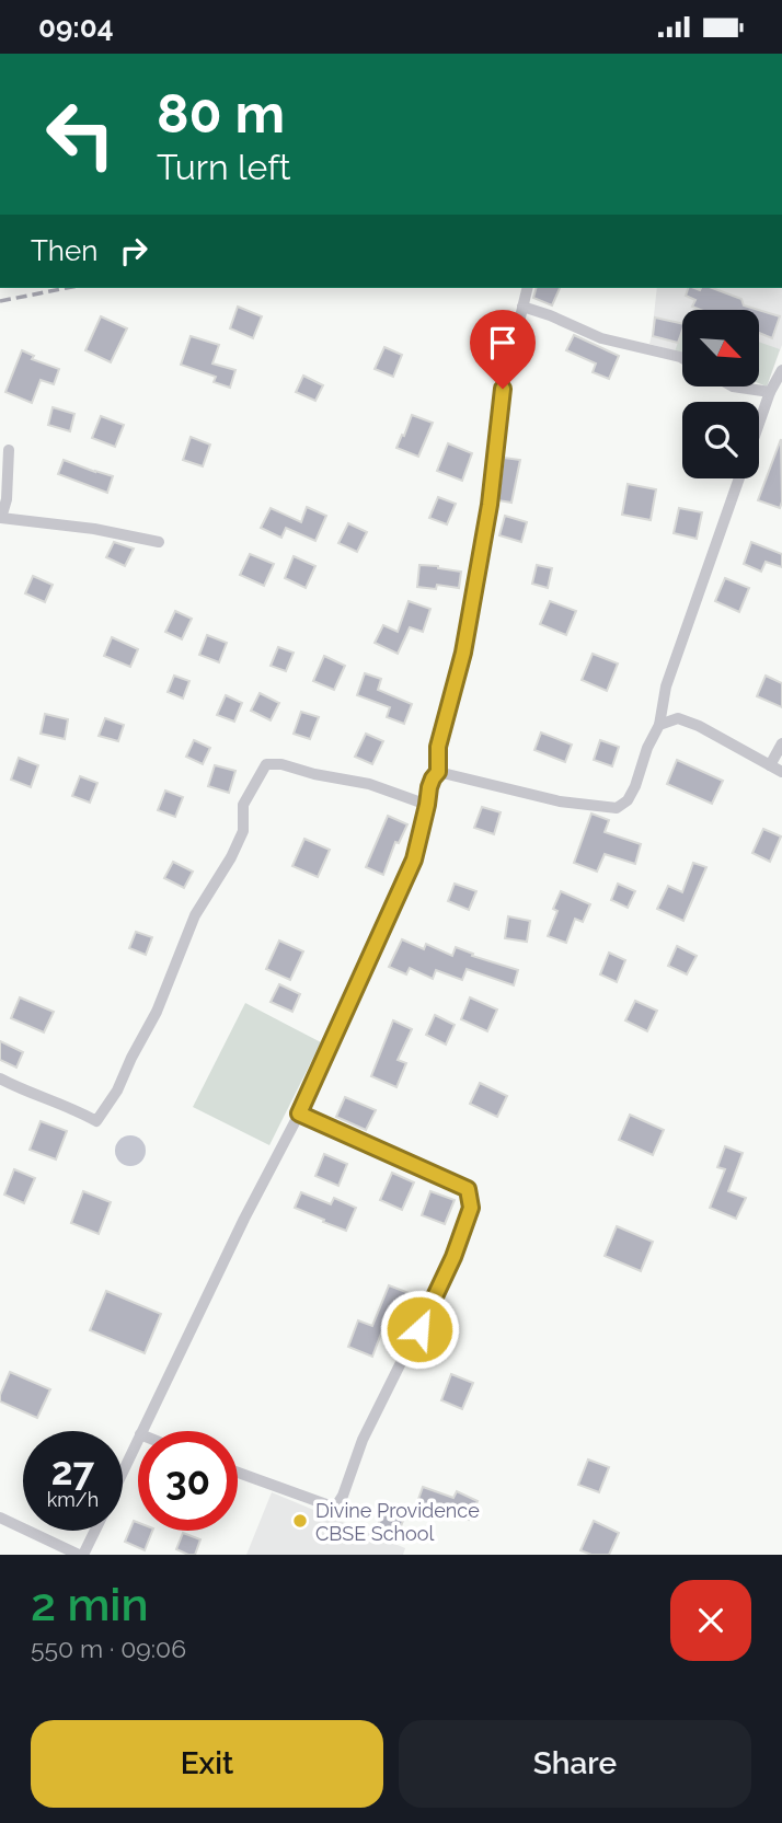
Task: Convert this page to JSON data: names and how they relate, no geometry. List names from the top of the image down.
{
  "places": ["Divine Providence CBSE School"],
  "north": "bottom right",
  "page": {
    "status": "09:04",
    "turn": ["80 m", "Turn left"],
    "then": "Then",
    "speed": "27 km/h",
    "limit": "30",
    "heading": ["2 min", "550 m · 09:06"],
    "buttons": ["Exit", "Share"]
  }
}
